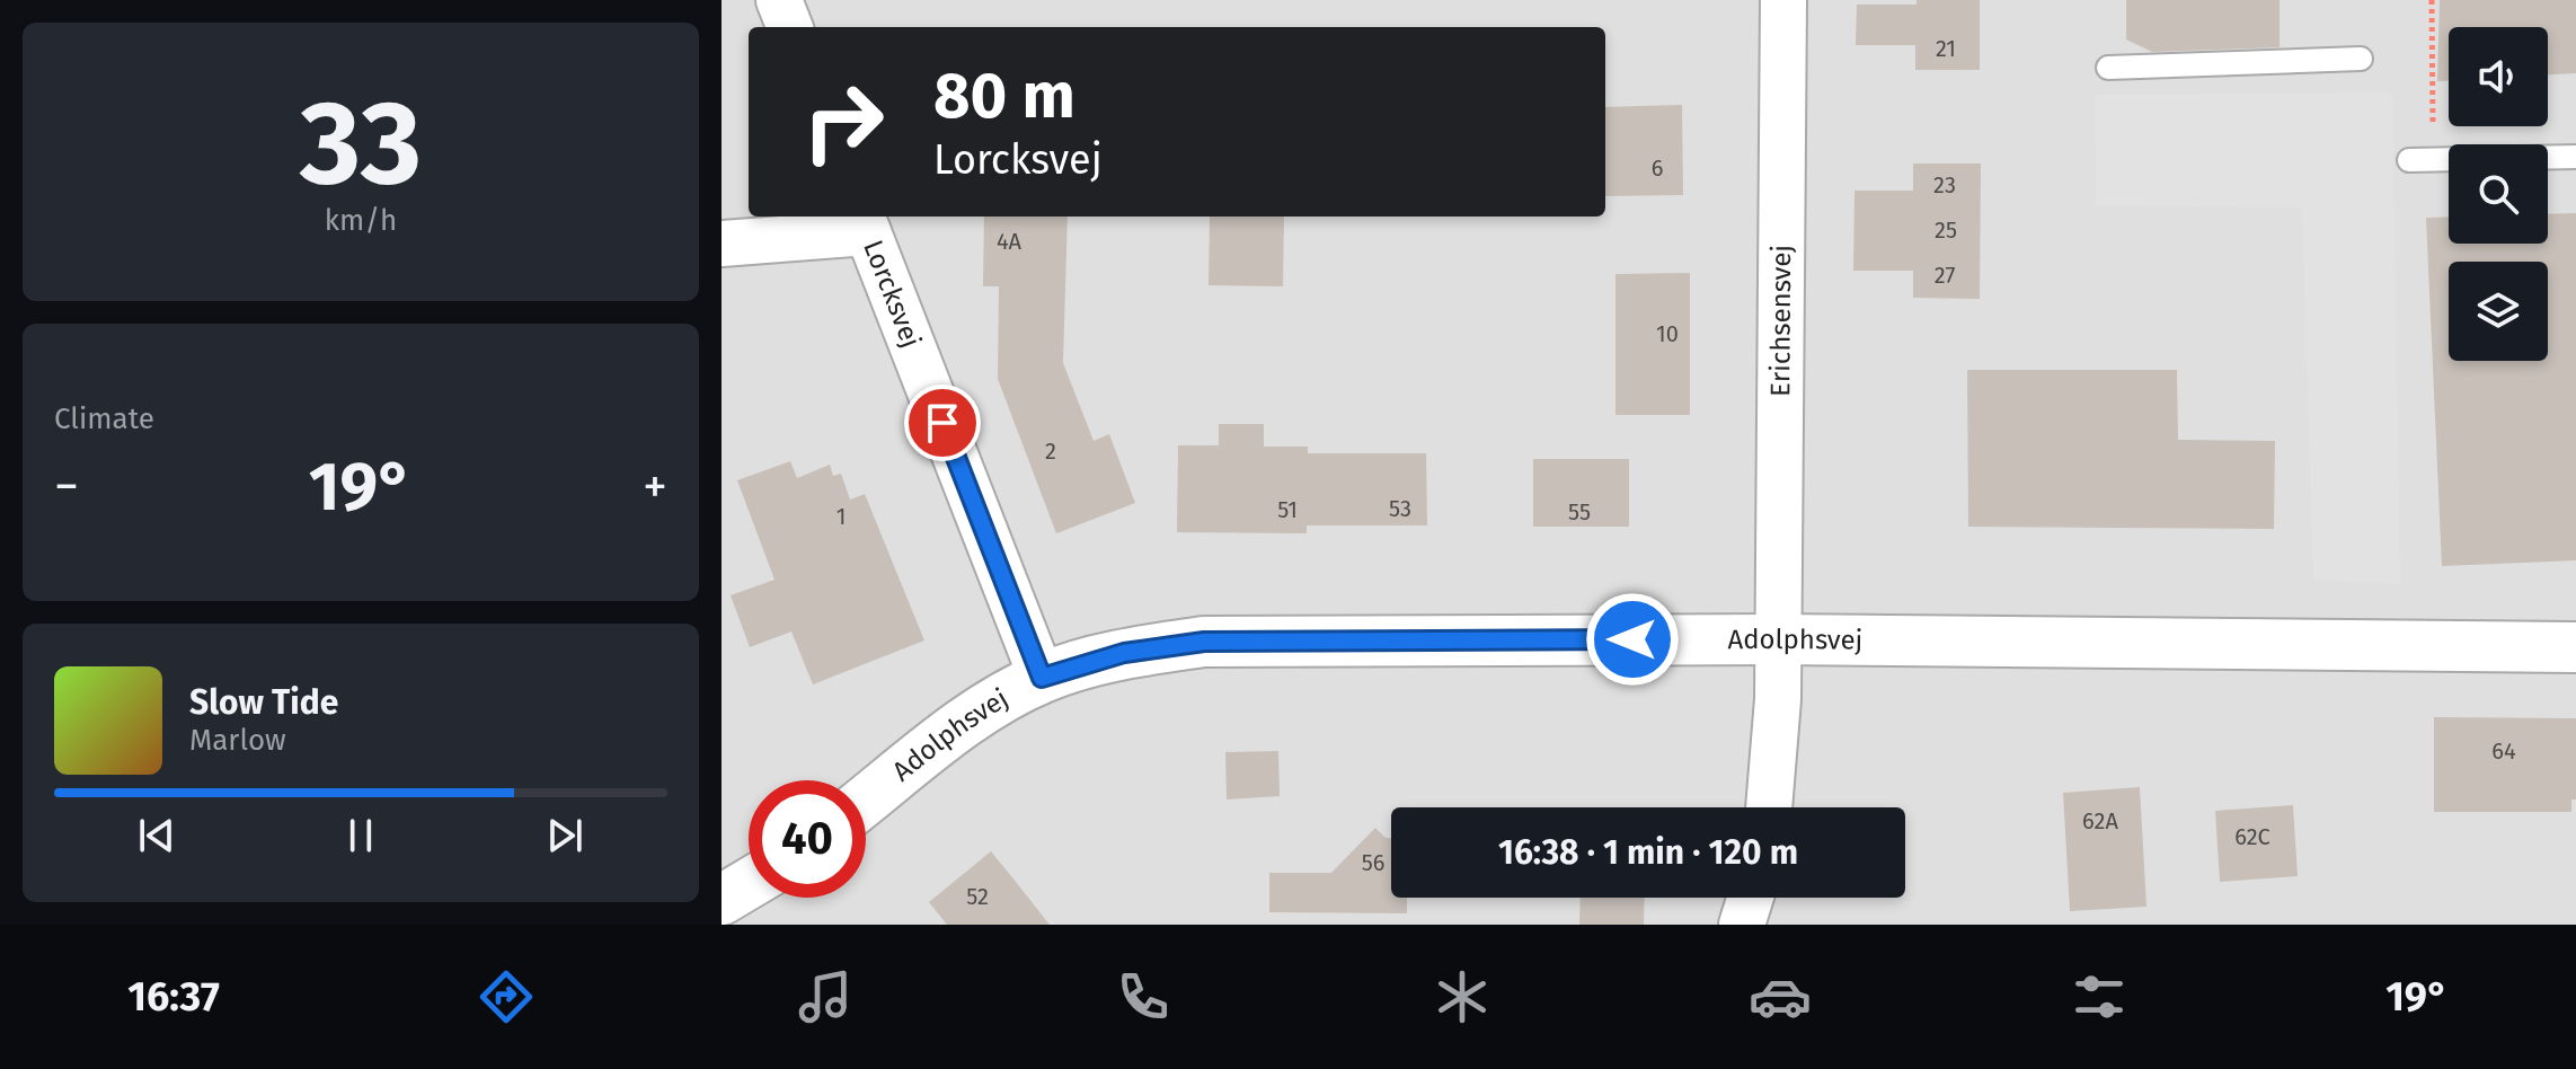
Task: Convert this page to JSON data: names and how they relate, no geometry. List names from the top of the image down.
{
  "streets": {
    "street": ["Lorcksvej", "Erichsensvej", "Adolphsvej"]
  },
  "crossings": [
    ["Lorcksvej", "Adolphsvej"],
    ["Erichsensvej", "Adolphsvej"]
  ],
  "house_numbers": [
    "21",
    "6",
    "23",
    "25",
    "4A",
    "27",
    "10",
    "2",
    "53",
    "51",
    "55",
    "1",
    "64",
    "62A",
    "62C",
    "56",
    "52"
  ],
  "page": {
    "tile": [
      ["33", "km/h"],
      "Climate"
    ],
    "turn": ["80 m", "Lorcksvej"],
    "heat": ["−", "19°", "+"],
    "song": ["Slow Tide", "Marlow"],
    "limit": "40",
    "trip": "16:38 · 1 min · 120 m",
    "tabs": ["16:37", "19°"]
  }
}
